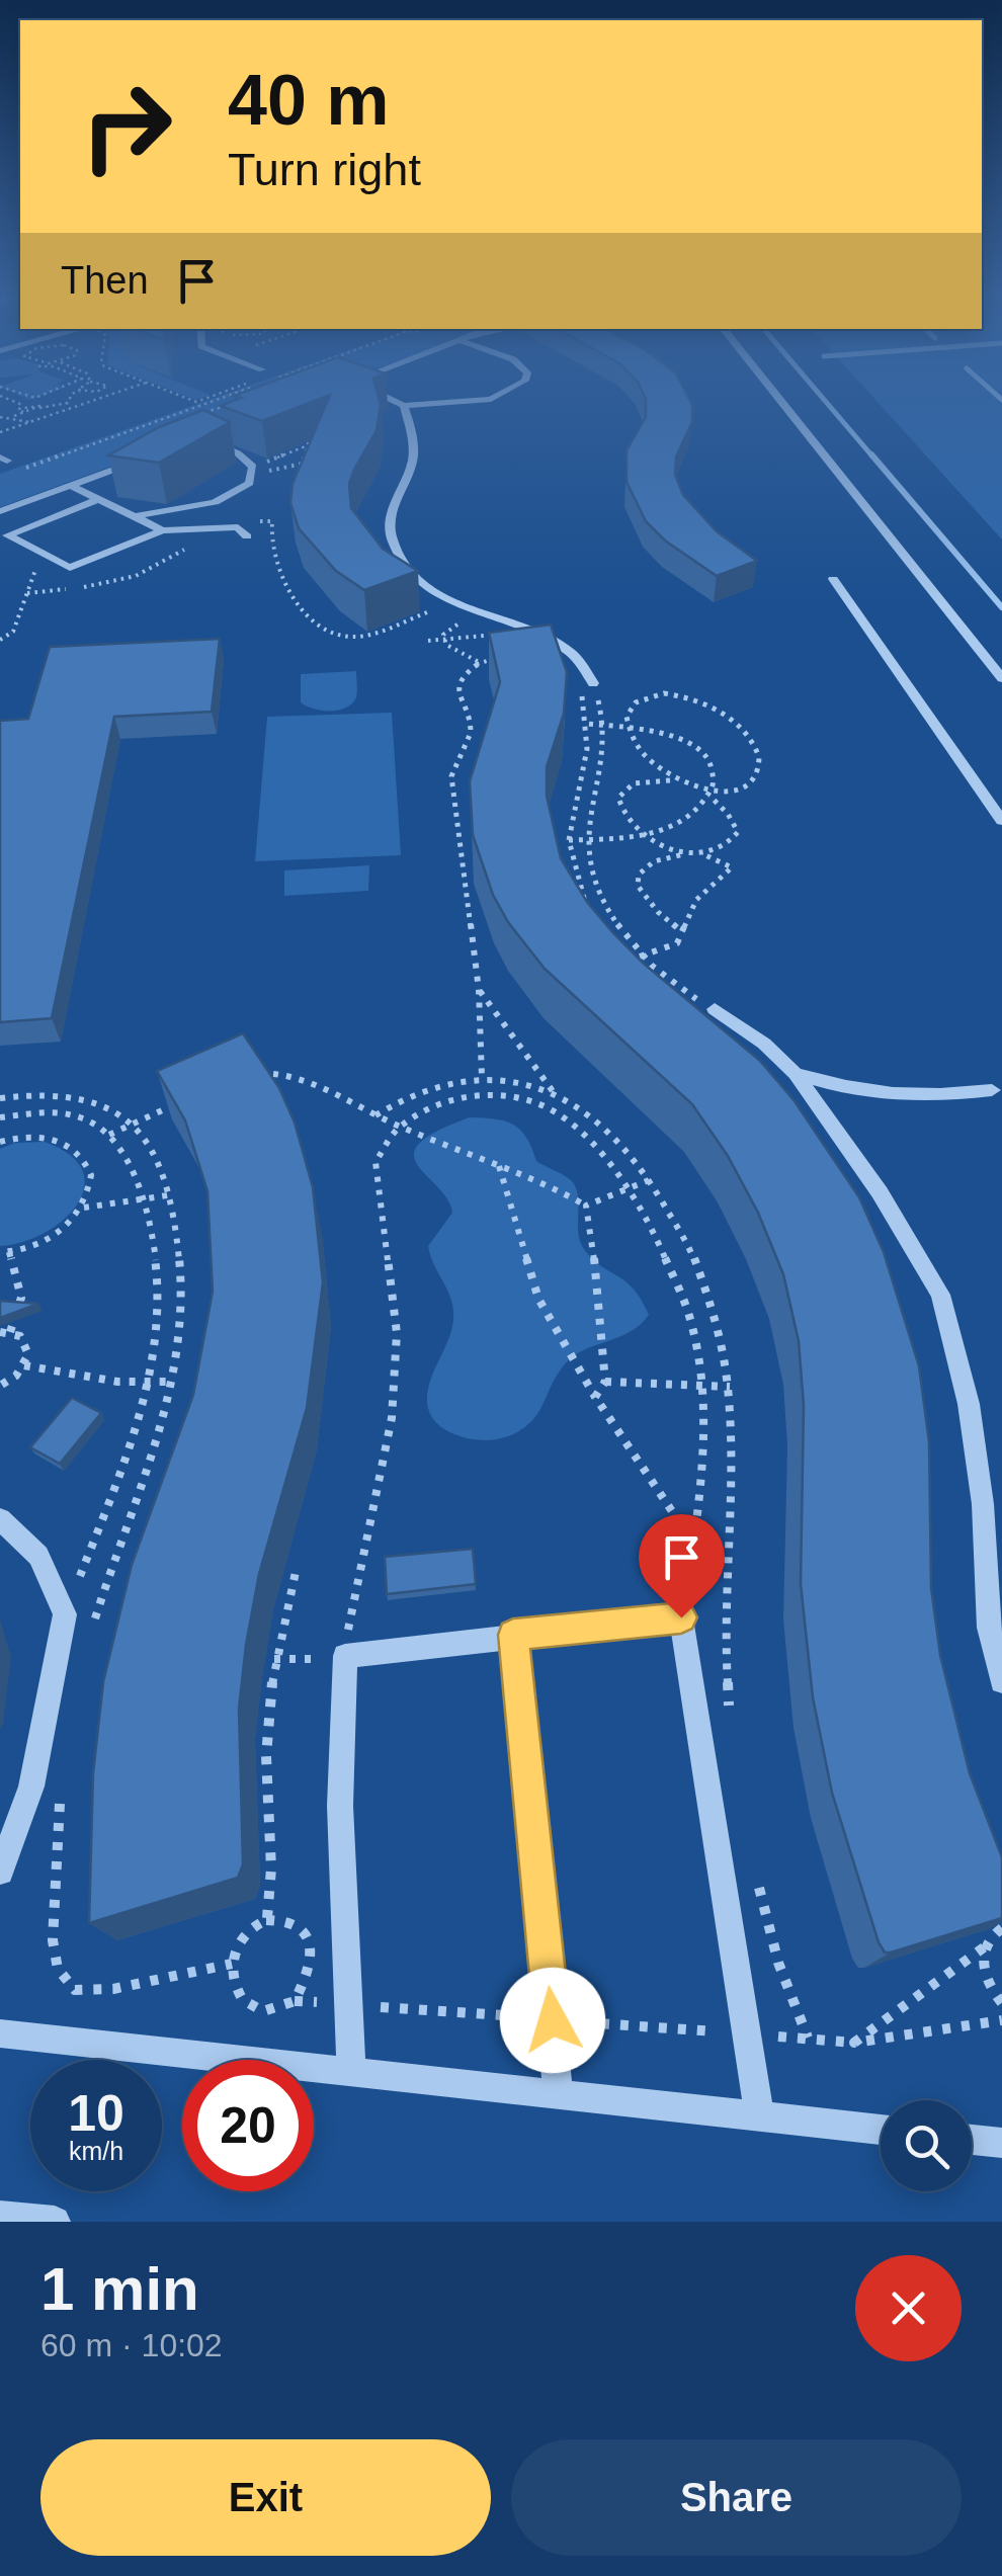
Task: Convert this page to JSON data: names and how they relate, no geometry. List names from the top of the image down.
{
  "page": {
    "turn": ["40 m", "Turn right"],
    "then": "Then",
    "speed": "10 km/h",
    "limit": "20",
    "heading": ["1 min", "60 m · 10:02"],
    "buttons": ["Exit", "Share"]
  }
}
